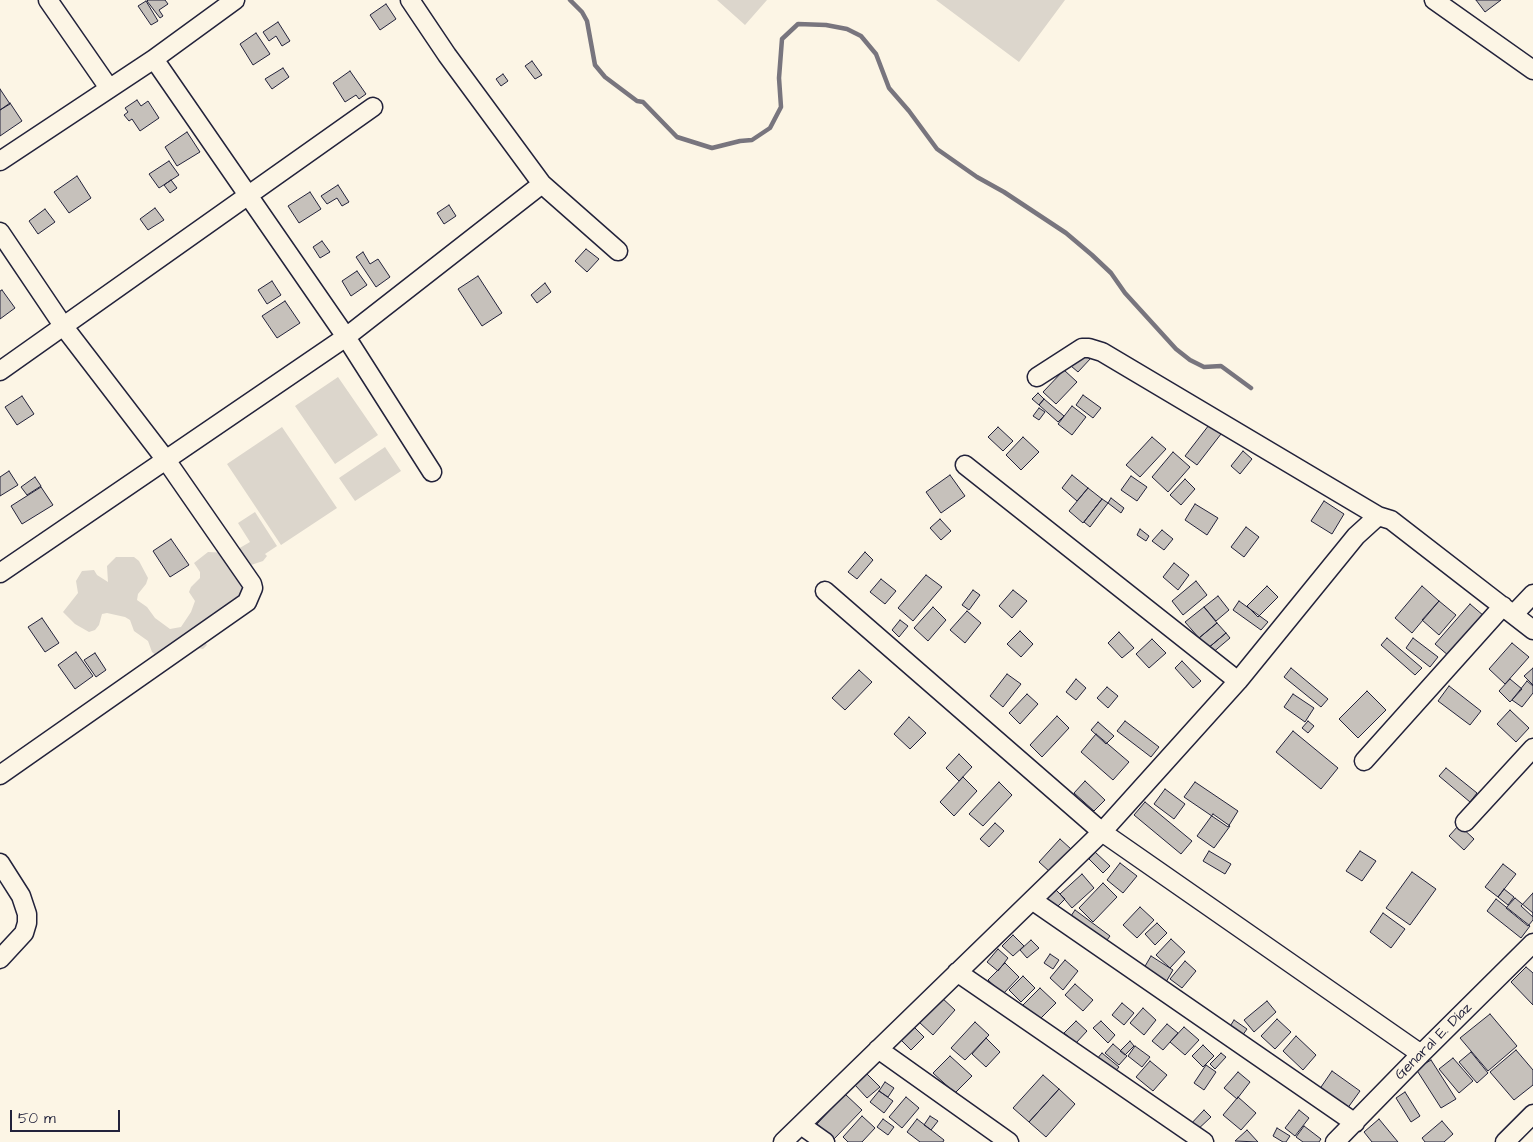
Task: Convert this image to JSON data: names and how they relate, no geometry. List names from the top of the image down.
{
  "streets": {
    "street": ["Genaral E. Díaz"]
  },
  "scale_bar": "50 m"
}
